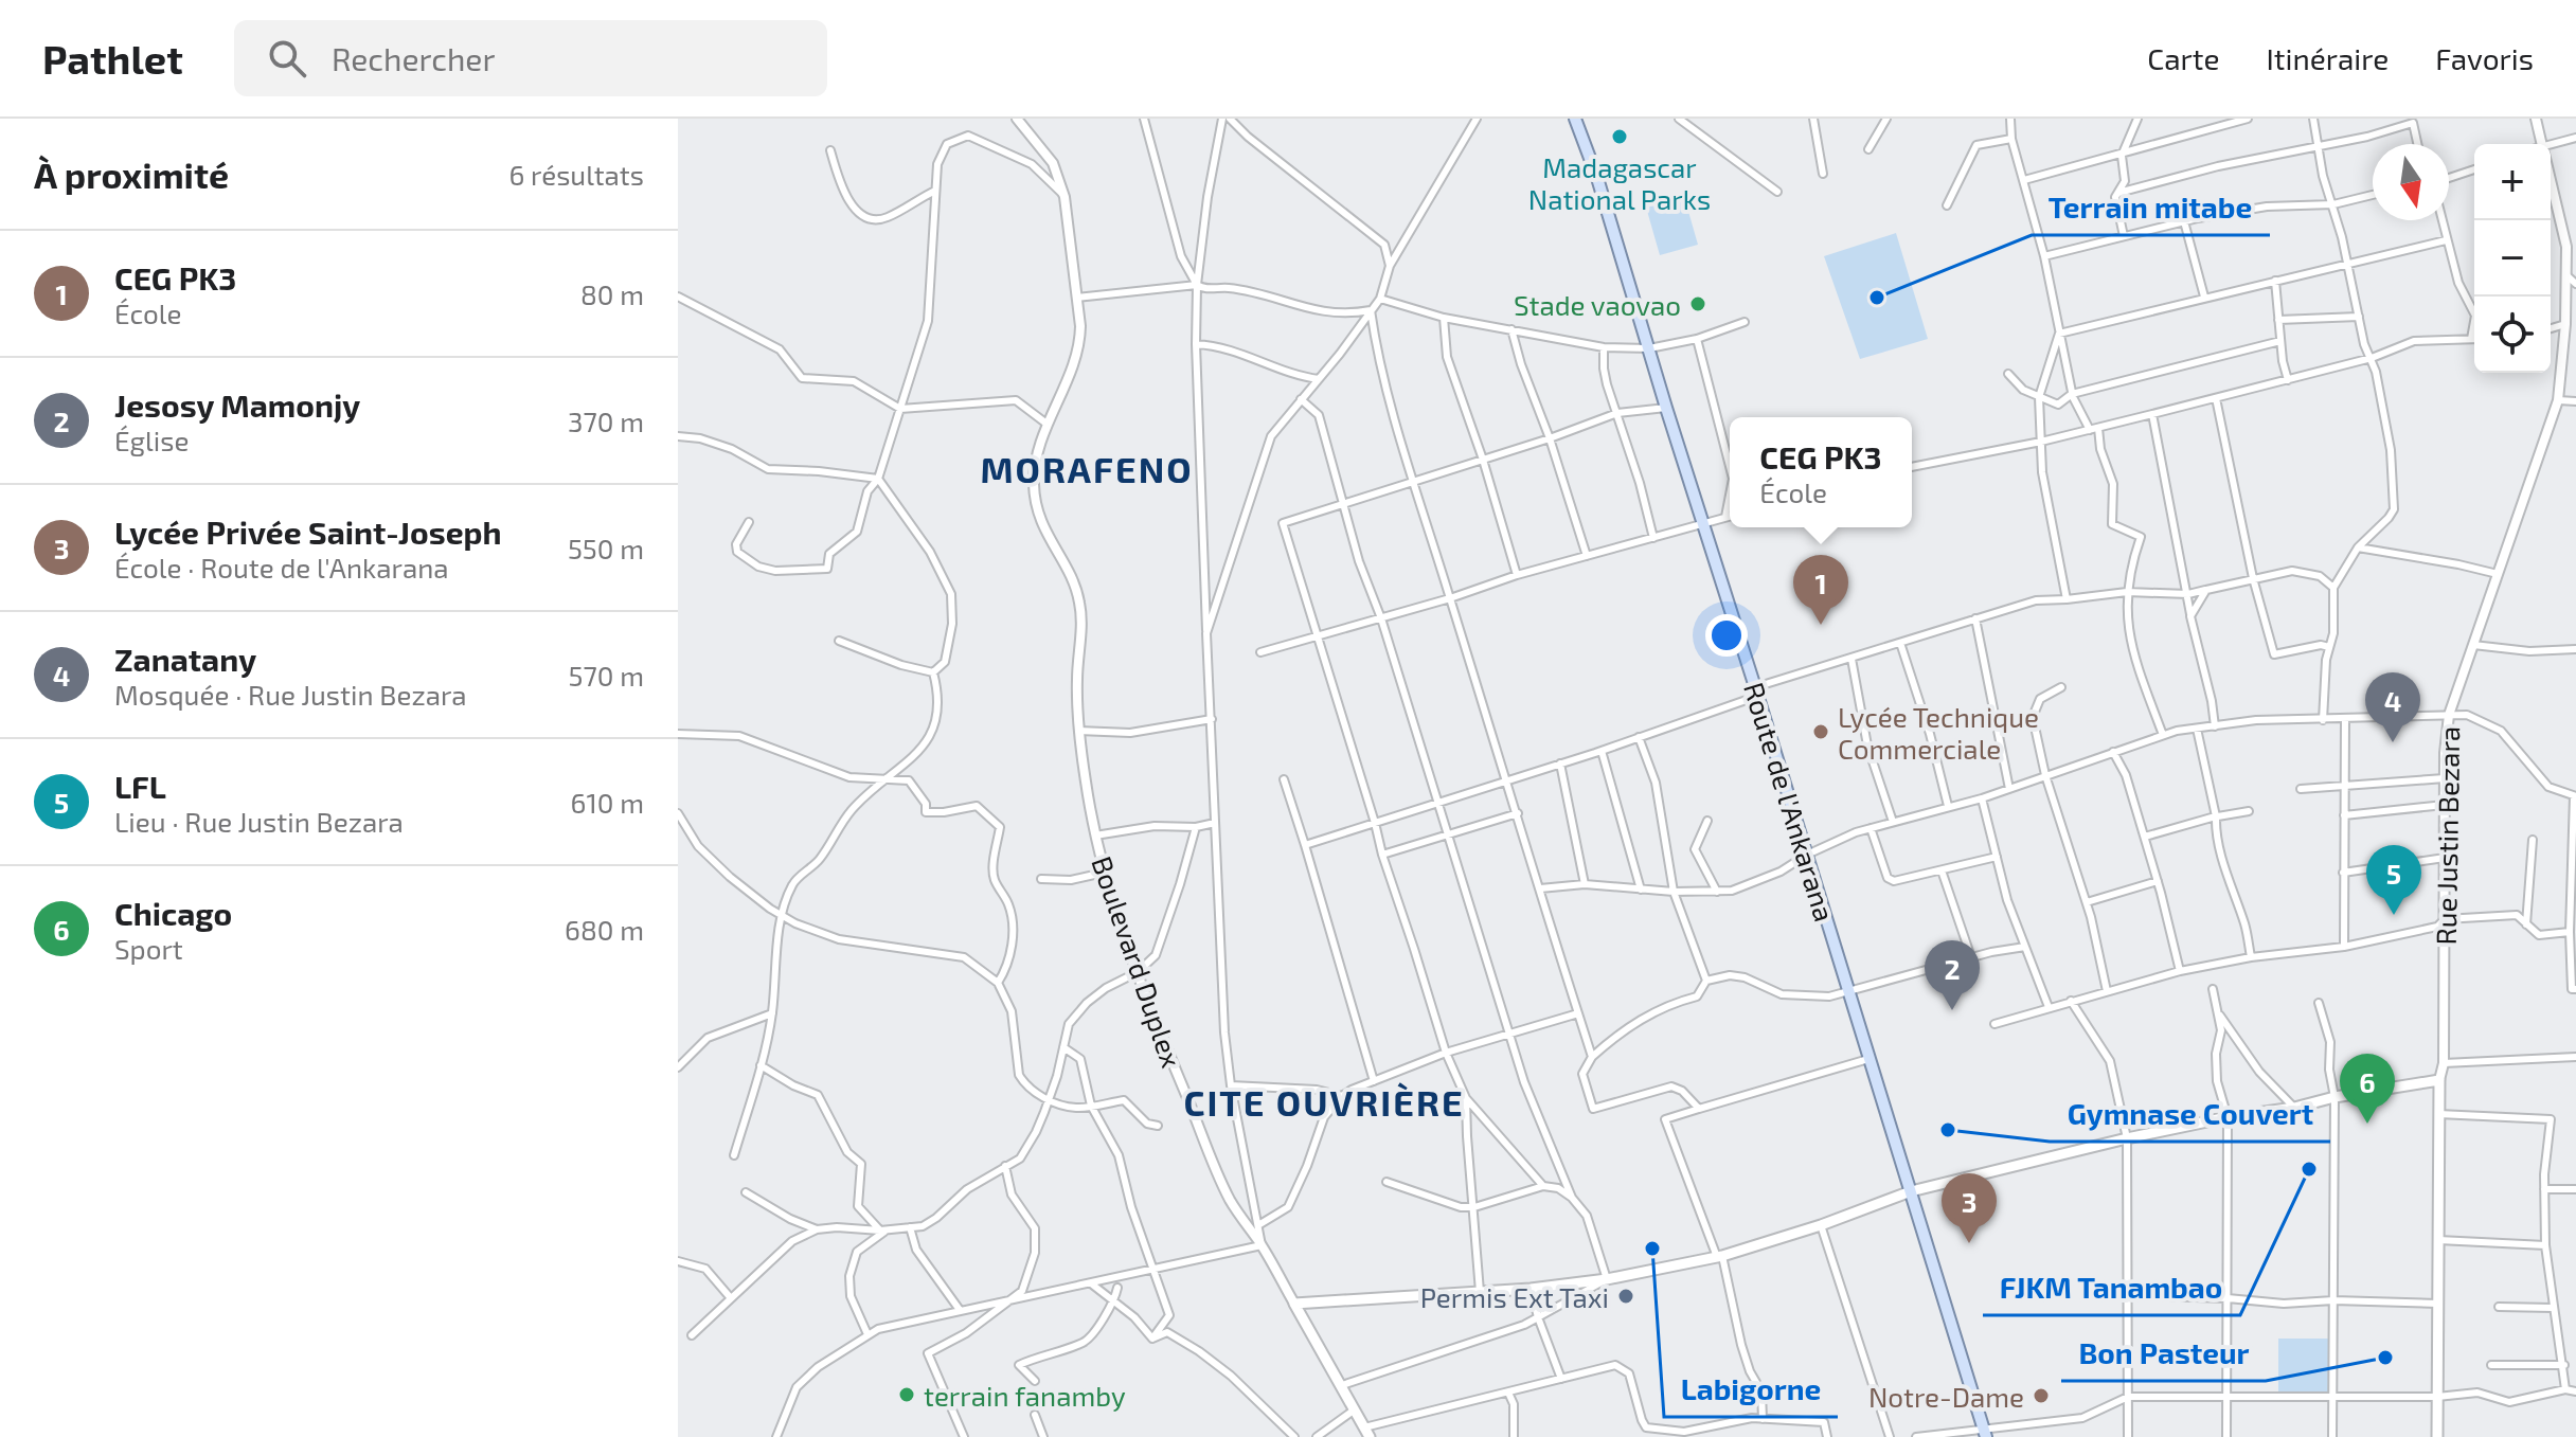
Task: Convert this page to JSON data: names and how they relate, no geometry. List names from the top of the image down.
{
  "streets": {
    "main road": ["Route de l'Ankarana", "Rue Justin Bezara", "Boulevard Duplex"]
  },
  "districts": ["MORAFENO", "CITE OUVRIÈRE"],
  "places": [
    "Madagascar National Parks",
    "Terrain mitabe",
    "Stade vaovao",
    "Lycée Technique Commerciale",
    "Gymnase Couvert",
    "FJKM Tanambao",
    "Labigorne",
    "Permis Ext Taxi",
    "Bon Pasteur",
    "terrain fanamby",
    "Notre-Dame"
  ],
  "north": "bottom",
  "page": {
    "header": "Pathlet",
    "search": "Rechercher",
    "nav": ["Carte", "Itinéraire", "Favoris"],
    "heading": ["À proximité", "6 résultats"],
    "map_buttons": ["+", "−"],
    "list": [
      {
        "mark": "1",
        "name": "CEG PK3",
        "note": "École",
        "value": "80 m"
      },
      {
        "mark": "2",
        "name": "Jesosy Mamonjy",
        "note": "Église",
        "value": "370 m"
      },
      {
        "mark": "3",
        "name": "Lycée Privée Saint-Joseph",
        "note": "École · Route de l'Ankarana",
        "value": "550 m"
      },
      {
        "mark": "4",
        "name": "Zanatany",
        "note": "Mosquée · Rue Justin Bezara",
        "value": "570 m"
      },
      {
        "mark": "5",
        "name": "LFL",
        "note": "Lieu · Rue Justin Bezara",
        "value": "610 m"
      },
      {
        "mark": "6",
        "name": "Chicago",
        "note": "Sport",
        "value": "680 m"
      }
    ],
    "popup": ["CEG PK3", "École"],
    "pins": [
      "1",
      "4",
      "5",
      "2",
      "6",
      "3"
    ]
  }
}
